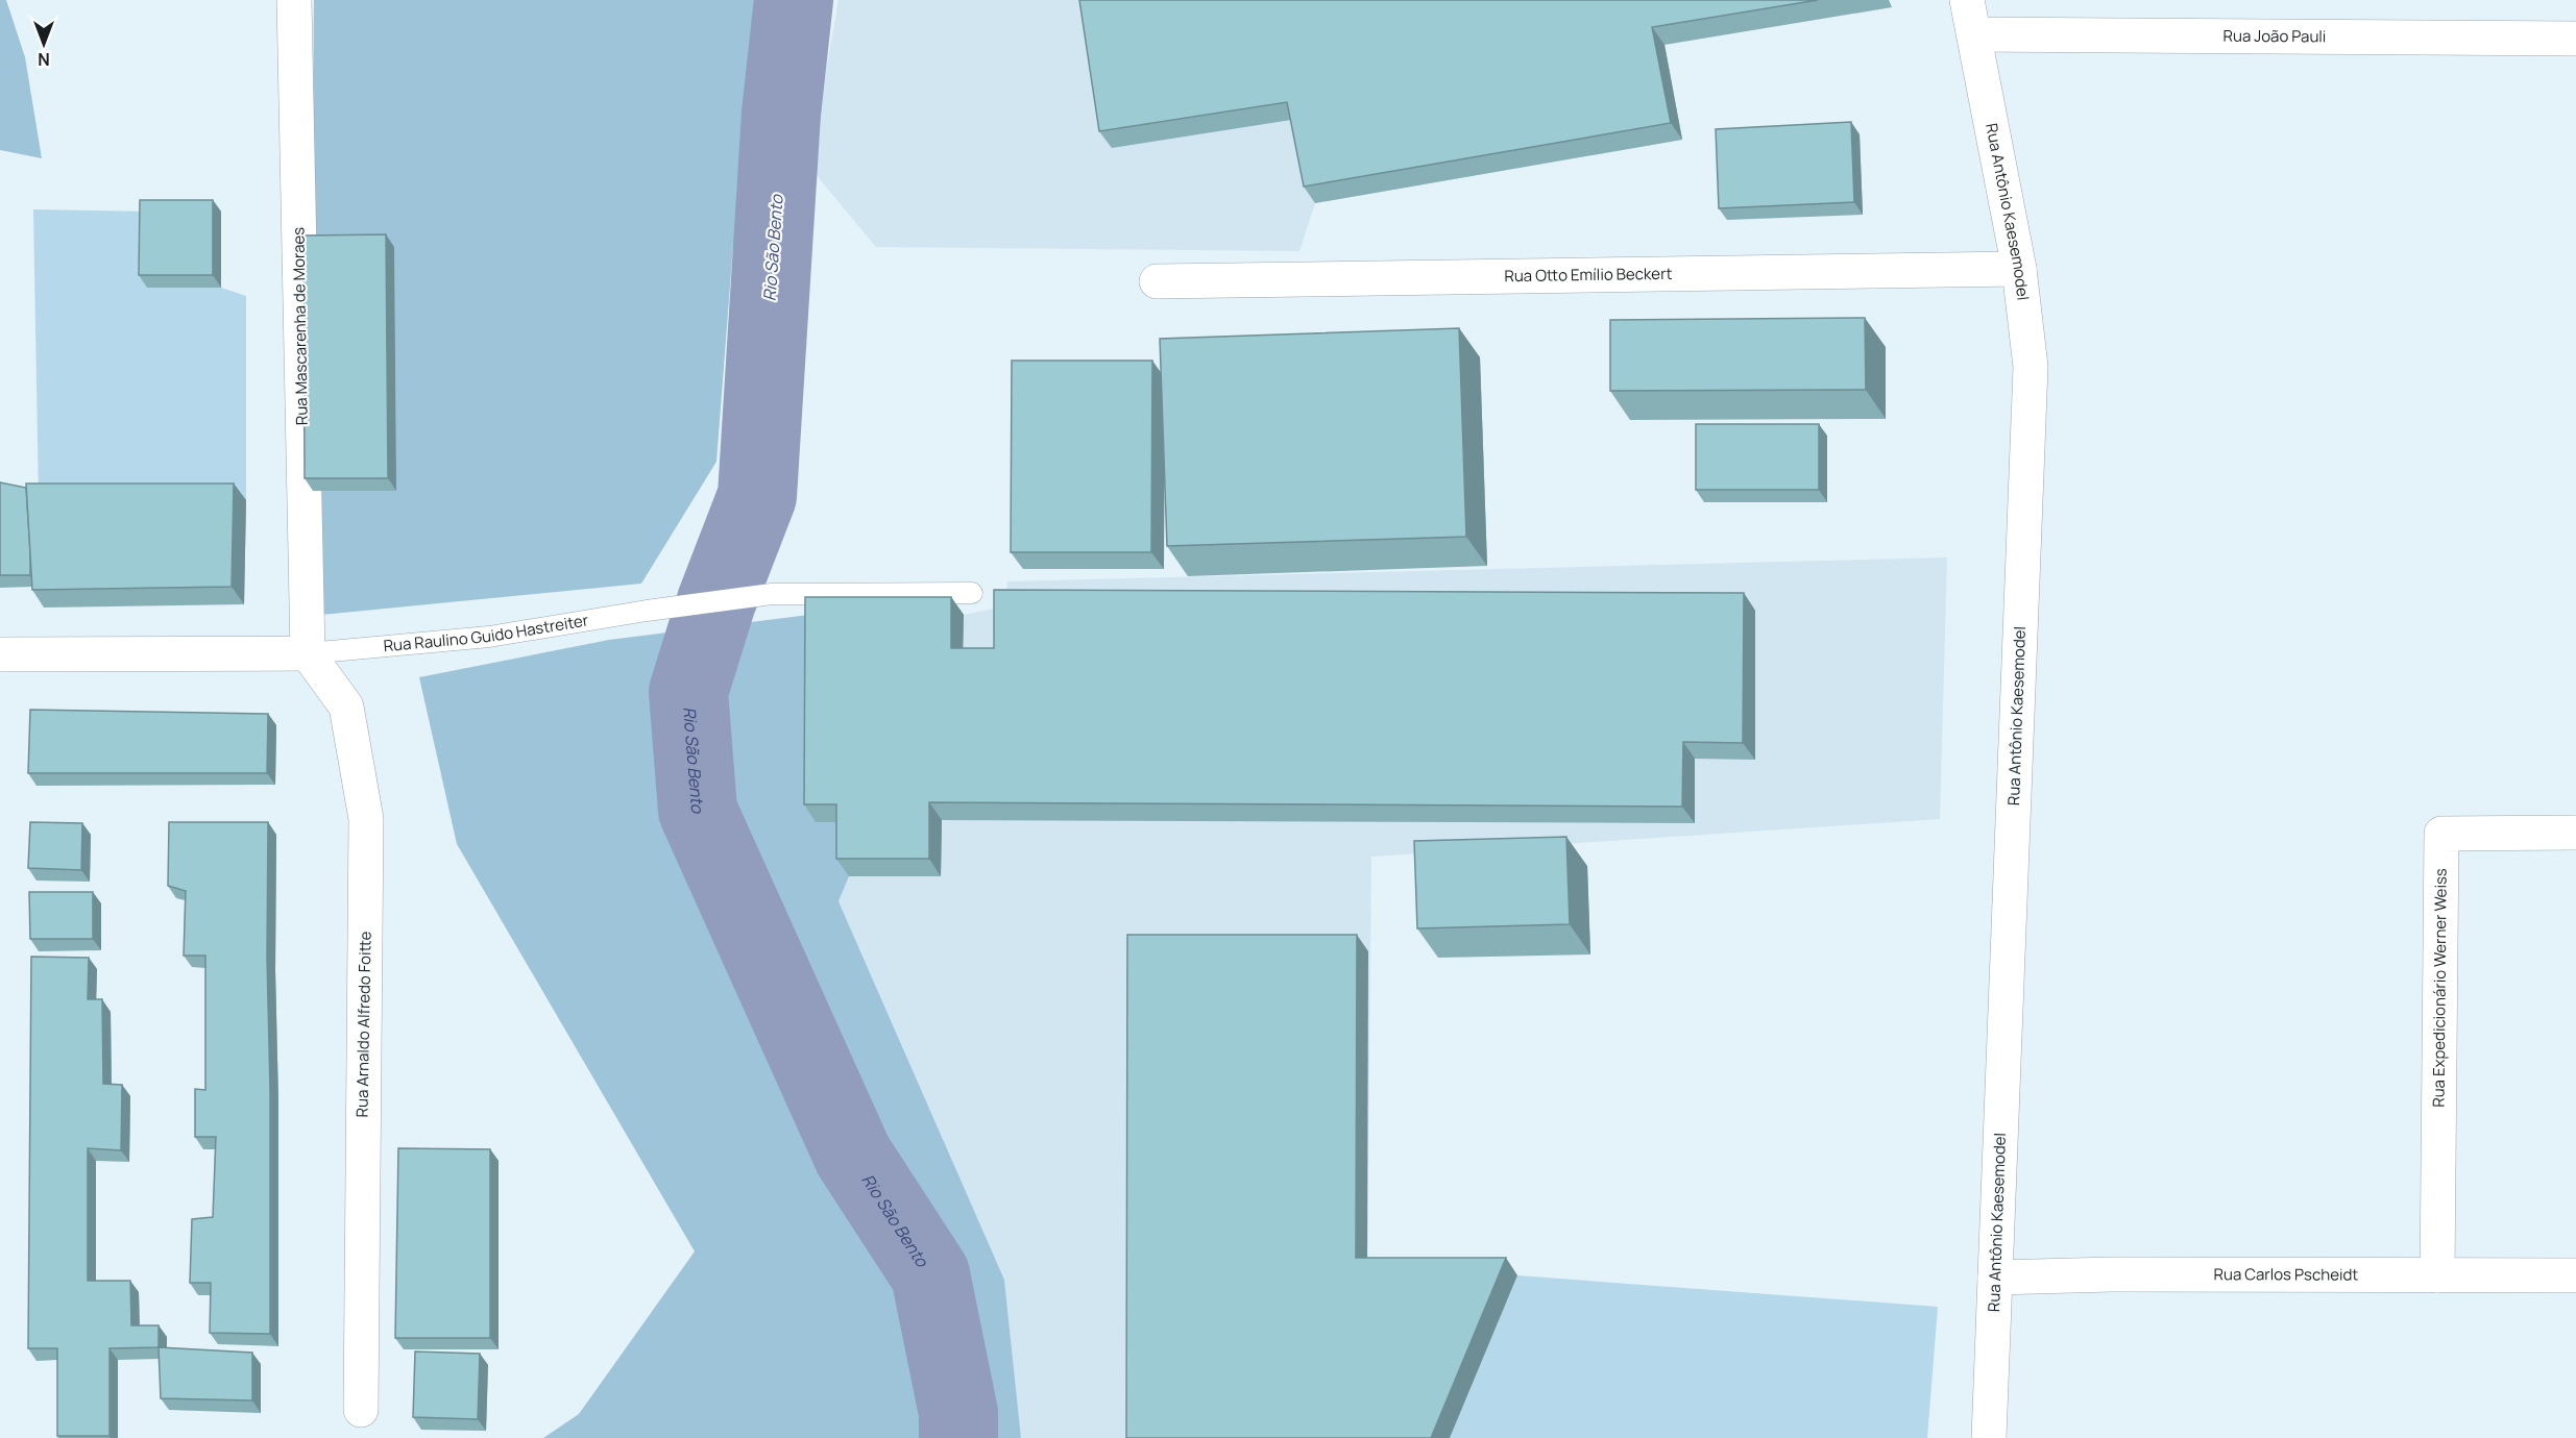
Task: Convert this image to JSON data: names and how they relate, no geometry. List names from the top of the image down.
{
  "streets": {
    "street": [
      "Rua João Pauli",
      "Rua Antônio Kaesemodel",
      "Rua Otto Emílio Beckert",
      "Rua Mascarenha de Moraes",
      "Rua Raulino Guido Hastreiter",
      "Rua Expedicionário Werner Weiss",
      "Rua Arnaldo Alfredo Foitte",
      "Rua Carlos Pscheidt"
    ]
  },
  "crossings": [
    ["Rua João Pauli", "Rua Antônio Kaesemodel"],
    ["Rua Antônio Kaesemodel", "Rua Otto Emílio Beckert"],
    ["Rua Antônio Kaesemodel", "Rua Carlos Pscheidt"],
    ["Rua Mascarenha de Moraes", "Rua Raulino Guido Hastreiter"],
    ["Rua Mascarenha de Moraes", "Rua Arnaldo Alfredo Foitte"],
    ["Rua Raulino Guido Hastreiter", "Rua Arnaldo Alfredo Foitte"],
    ["Rua Expedicionário Werner Weiss", "Rua Carlos Pscheidt"]
  ],
  "water": ["Rio São Bento"],
  "north": "bottom"
}
